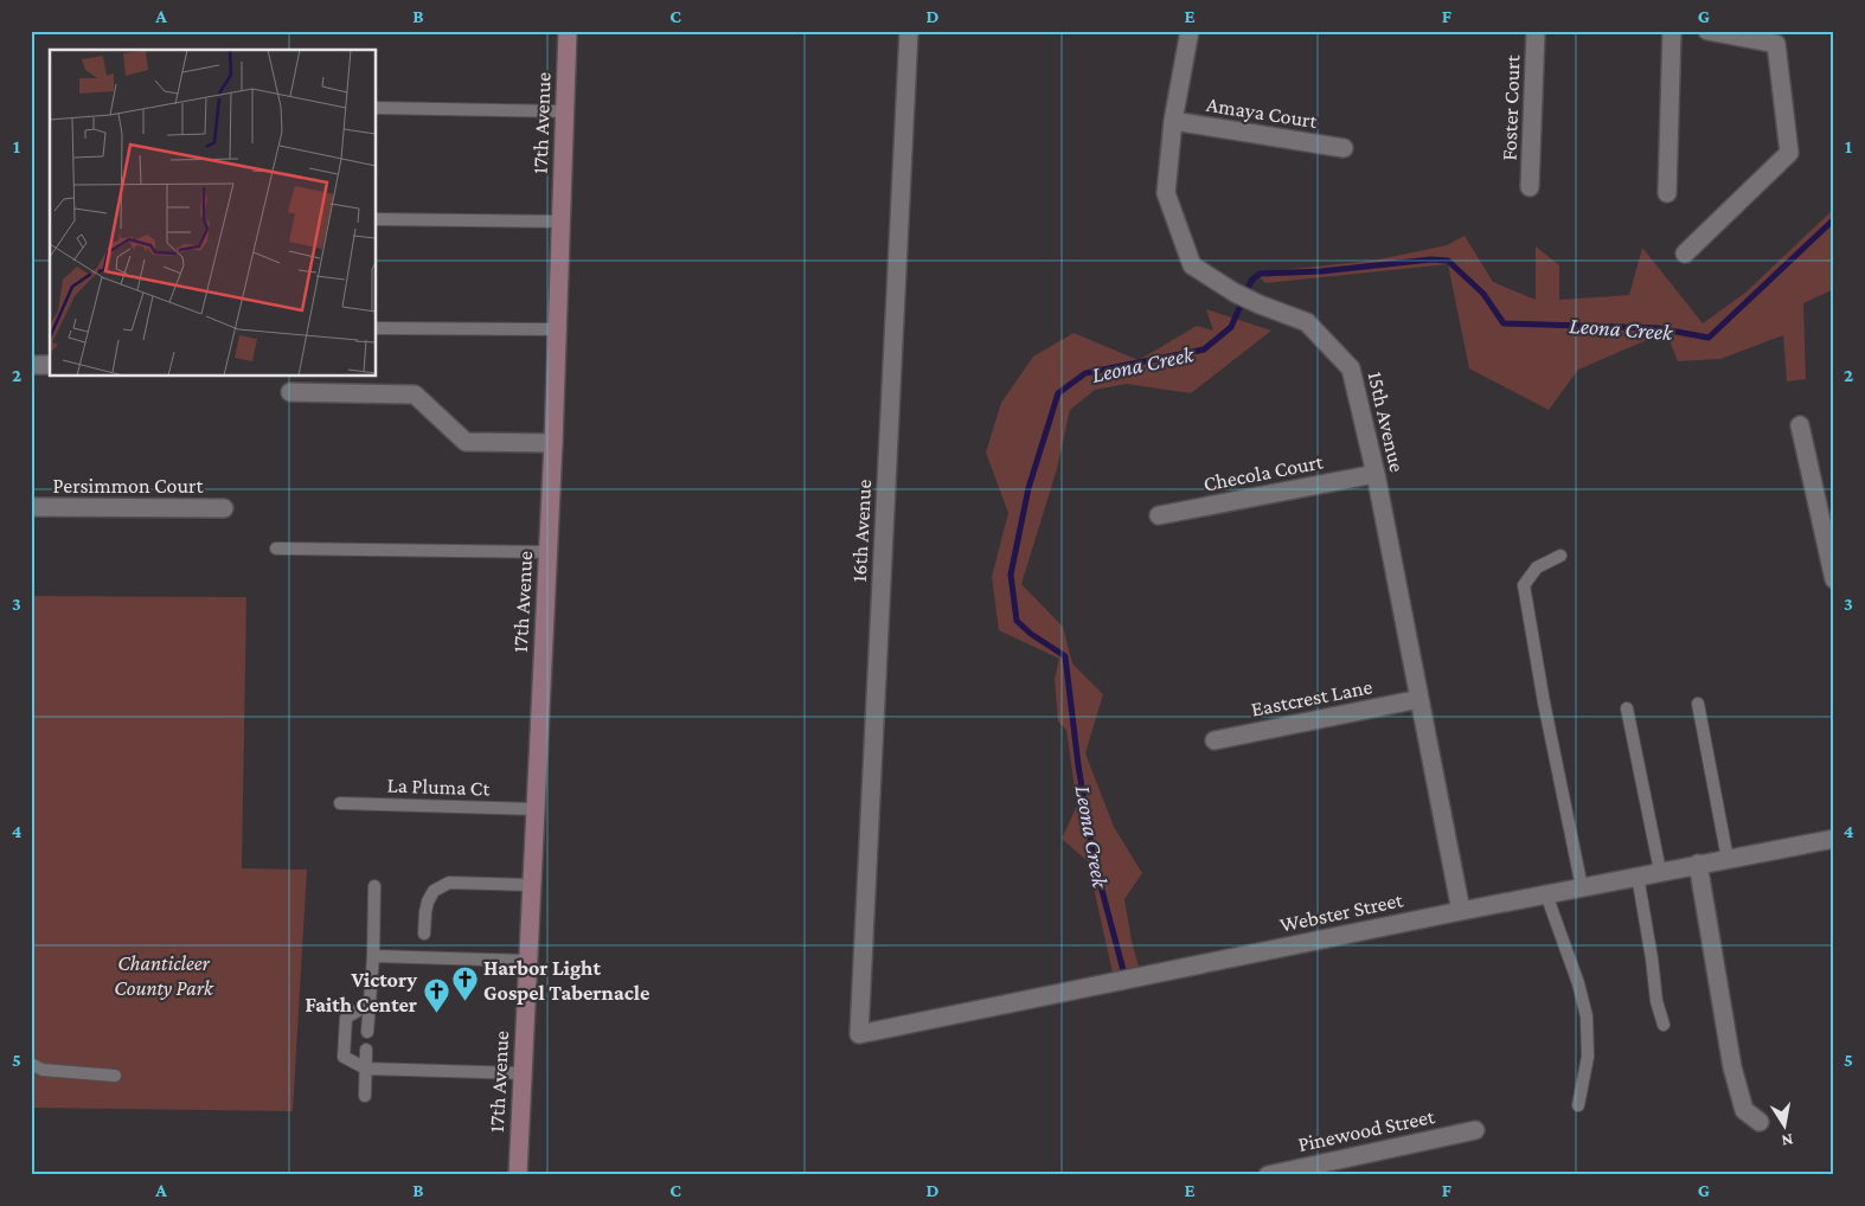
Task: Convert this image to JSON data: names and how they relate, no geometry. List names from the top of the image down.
{
  "streets": {
    "main road": ["17th Avenue"],
    "street": [
      "Foster Court",
      "Amaya Court",
      "15th Avenue",
      "Checola Court",
      "Persimmon Court",
      "16th Avenue",
      "Eastcrest Lane",
      "Webster Street",
      "Pinewood Street"
    ],
    "lane": ["La Pluma Ct"]
  },
  "crossings": [
    ["Amaya Court", "15th Avenue"],
    ["17th Avenue", "La Pluma Ct"],
    ["15th Avenue", "Checola Court"],
    ["15th Avenue", "Eastcrest Lane"],
    ["15th Avenue", "Webster Street"],
    ["16th Avenue", "Webster Street"]
  ],
  "water": ["Leona Creek"],
  "parks": ["Chanticleer County Park"],
  "places": {
    "church": ["Harbor Light Gospel Tabernacle", "Victory Faith Center"]
  },
  "north": "bottom",
  "grid": {
    "columns": [
      "A",
      "B",
      "C",
      "D",
      "E",
      "F",
      "G"
    ],
    "rows": [
      "1",
      "2",
      "3",
      "4",
      "5"
    ]
  }
}
